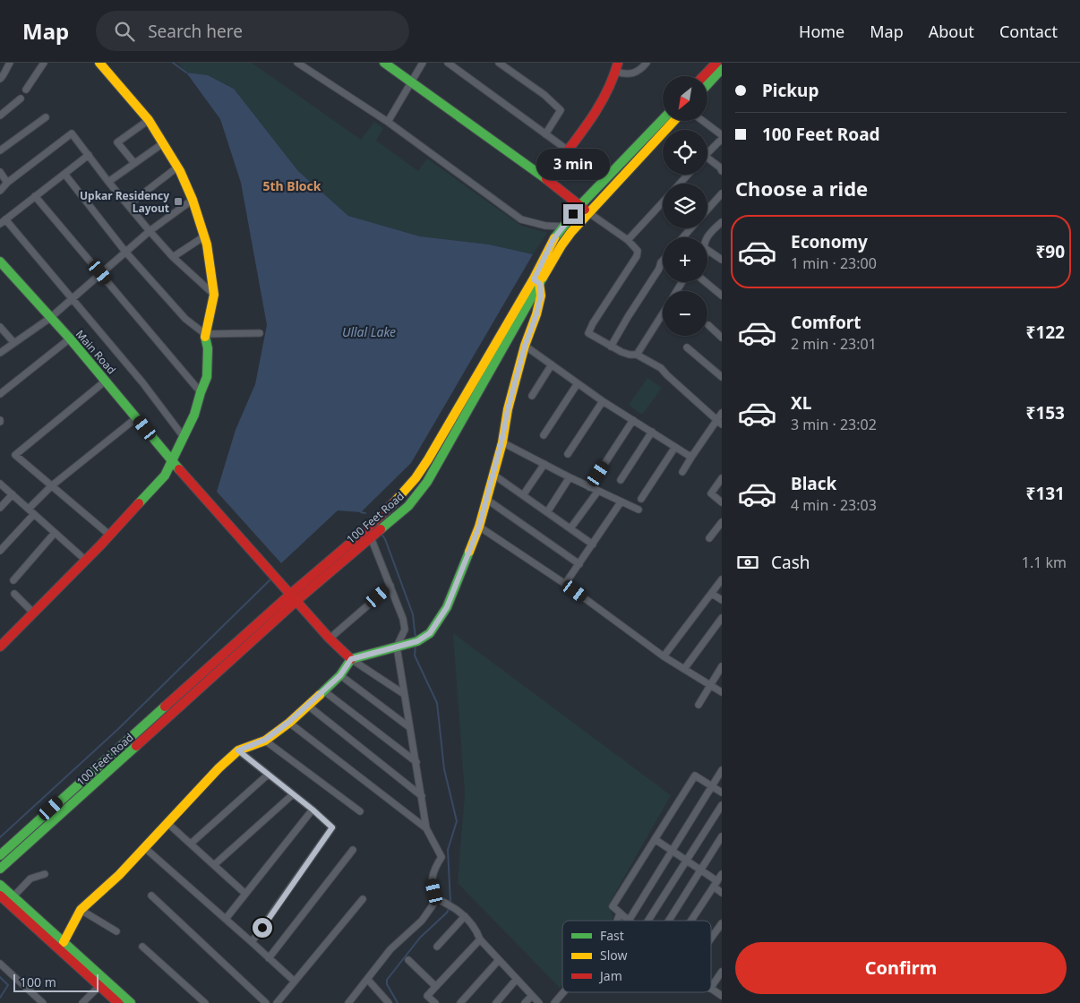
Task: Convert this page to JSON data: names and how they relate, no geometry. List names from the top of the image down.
{
  "streets": {
    "street": ["Main Road", "100 Feet Road"]
  },
  "crossings": [
    ["Main Road", "100 Feet Road"]
  ],
  "districts": ["5th Block"],
  "water": ["Ullal Lake"],
  "places": {
    "transit": ["Upkar Residency Layout"]
  },
  "legend": ["Fast", "Slow", "Jam"],
  "scale_bar": "100 m",
  "north": "bottom left",
  "page": {
    "header": "Map",
    "search": "Search here",
    "nav": [
      "Home",
      "Map",
      "About",
      "Contact"
    ],
    "banner": ["Pickup", "100 Feet Road"],
    "map_buttons": ["+", "−"],
    "bubble": "3 min",
    "heading": "Choose a ride",
    "list": [
      {
        "name": "Economy",
        "note": "1 min · 23:00",
        "value": "₹90"
      },
      {
        "name": "Comfort",
        "note": "2 min · 23:01",
        "value": "₹122"
      },
      {
        "name": "XL",
        "note": "3 min · 23:02",
        "value": "₹153"
      },
      {
        "name": "Black",
        "note": "4 min · 23:03",
        "value": "₹131"
      }
    ],
    "pay": ["Cash", "1.1 km"],
    "buttons": "Confirm",
    "scale": "100 m"
  }
}
